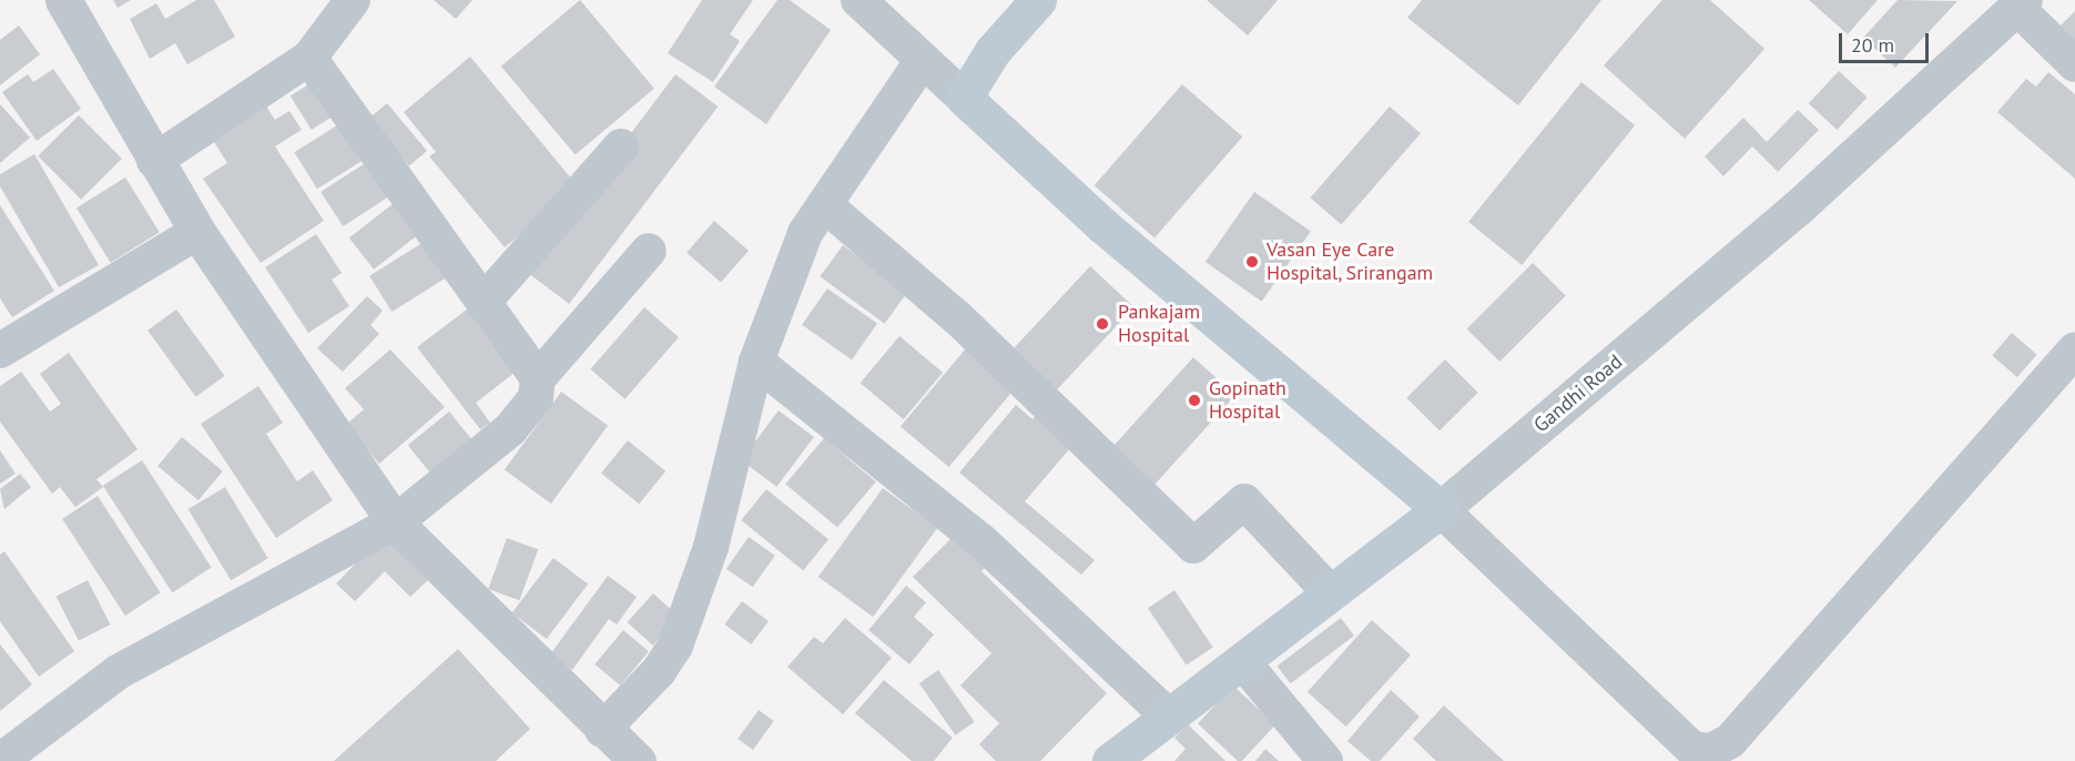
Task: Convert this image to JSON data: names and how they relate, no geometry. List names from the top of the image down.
{
  "streets": {
    "main road": ["Gandhi Road"]
  },
  "places": ["Vasan Eye Care Hospital, Srirangam", "Pankajam Hospital", "Gopinath Hospital"],
  "scale_bar": "20 m"
}
